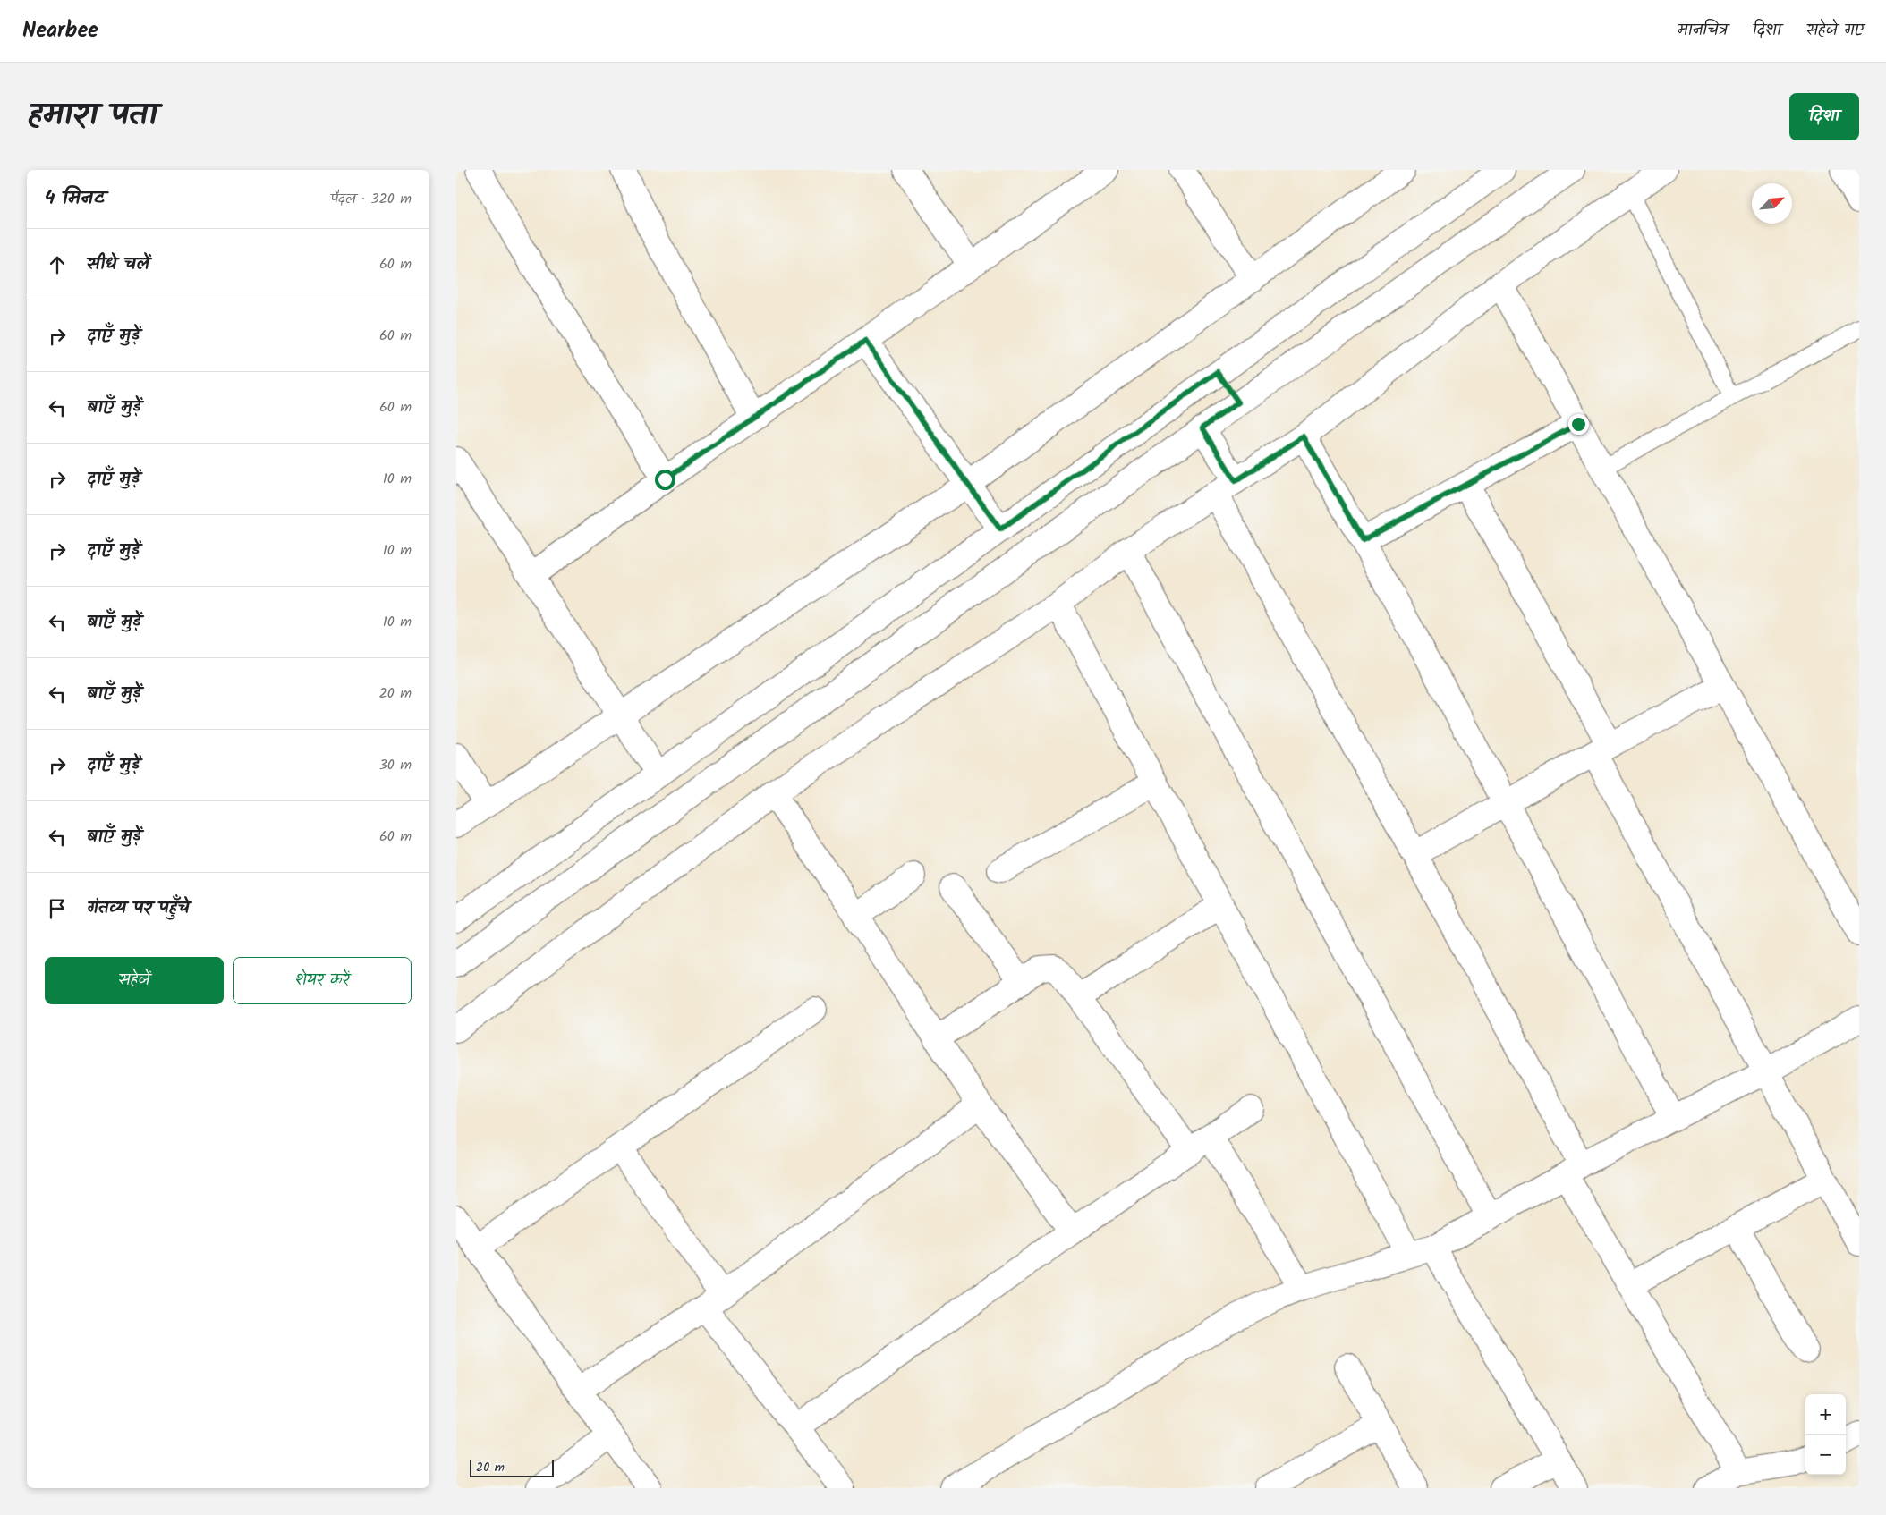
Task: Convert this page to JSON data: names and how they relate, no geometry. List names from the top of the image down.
{
  "scale_bar": "20 m",
  "north": "top right",
  "page": {
    "header": "Nearbee",
    "nav": ["मानचित्र", "दिशा", "सहेजे गए"],
    "title": "हमारा पता",
    "buttons": [
      "दिशा",
      ["सहेजें", "शेयर करें"]
    ],
    "heading": ["4 मिनट", "पैदल · 320 m"],
    "list": [
      ["सीधे चलें", "60 m"],
      ["दाएँ मुड़ें", "60 m"],
      ["बाएँ मुड़ें", "60 m"],
      ["दाएँ मुड़ें", "10 m"],
      ["दाएँ मुड़ें", "10 m"],
      ["बाएँ मुड़ें", "10 m"],
      ["बाएँ मुड़ें", "20 m"],
      ["दाएँ मुड़ें", "30 m"],
      ["बाएँ मुड़ें", "60 m"],
      "गंतव्य पर पहुँचे"
    ],
    "map_buttons": ["+", "−"],
    "scale": "20 m"
  }
}
